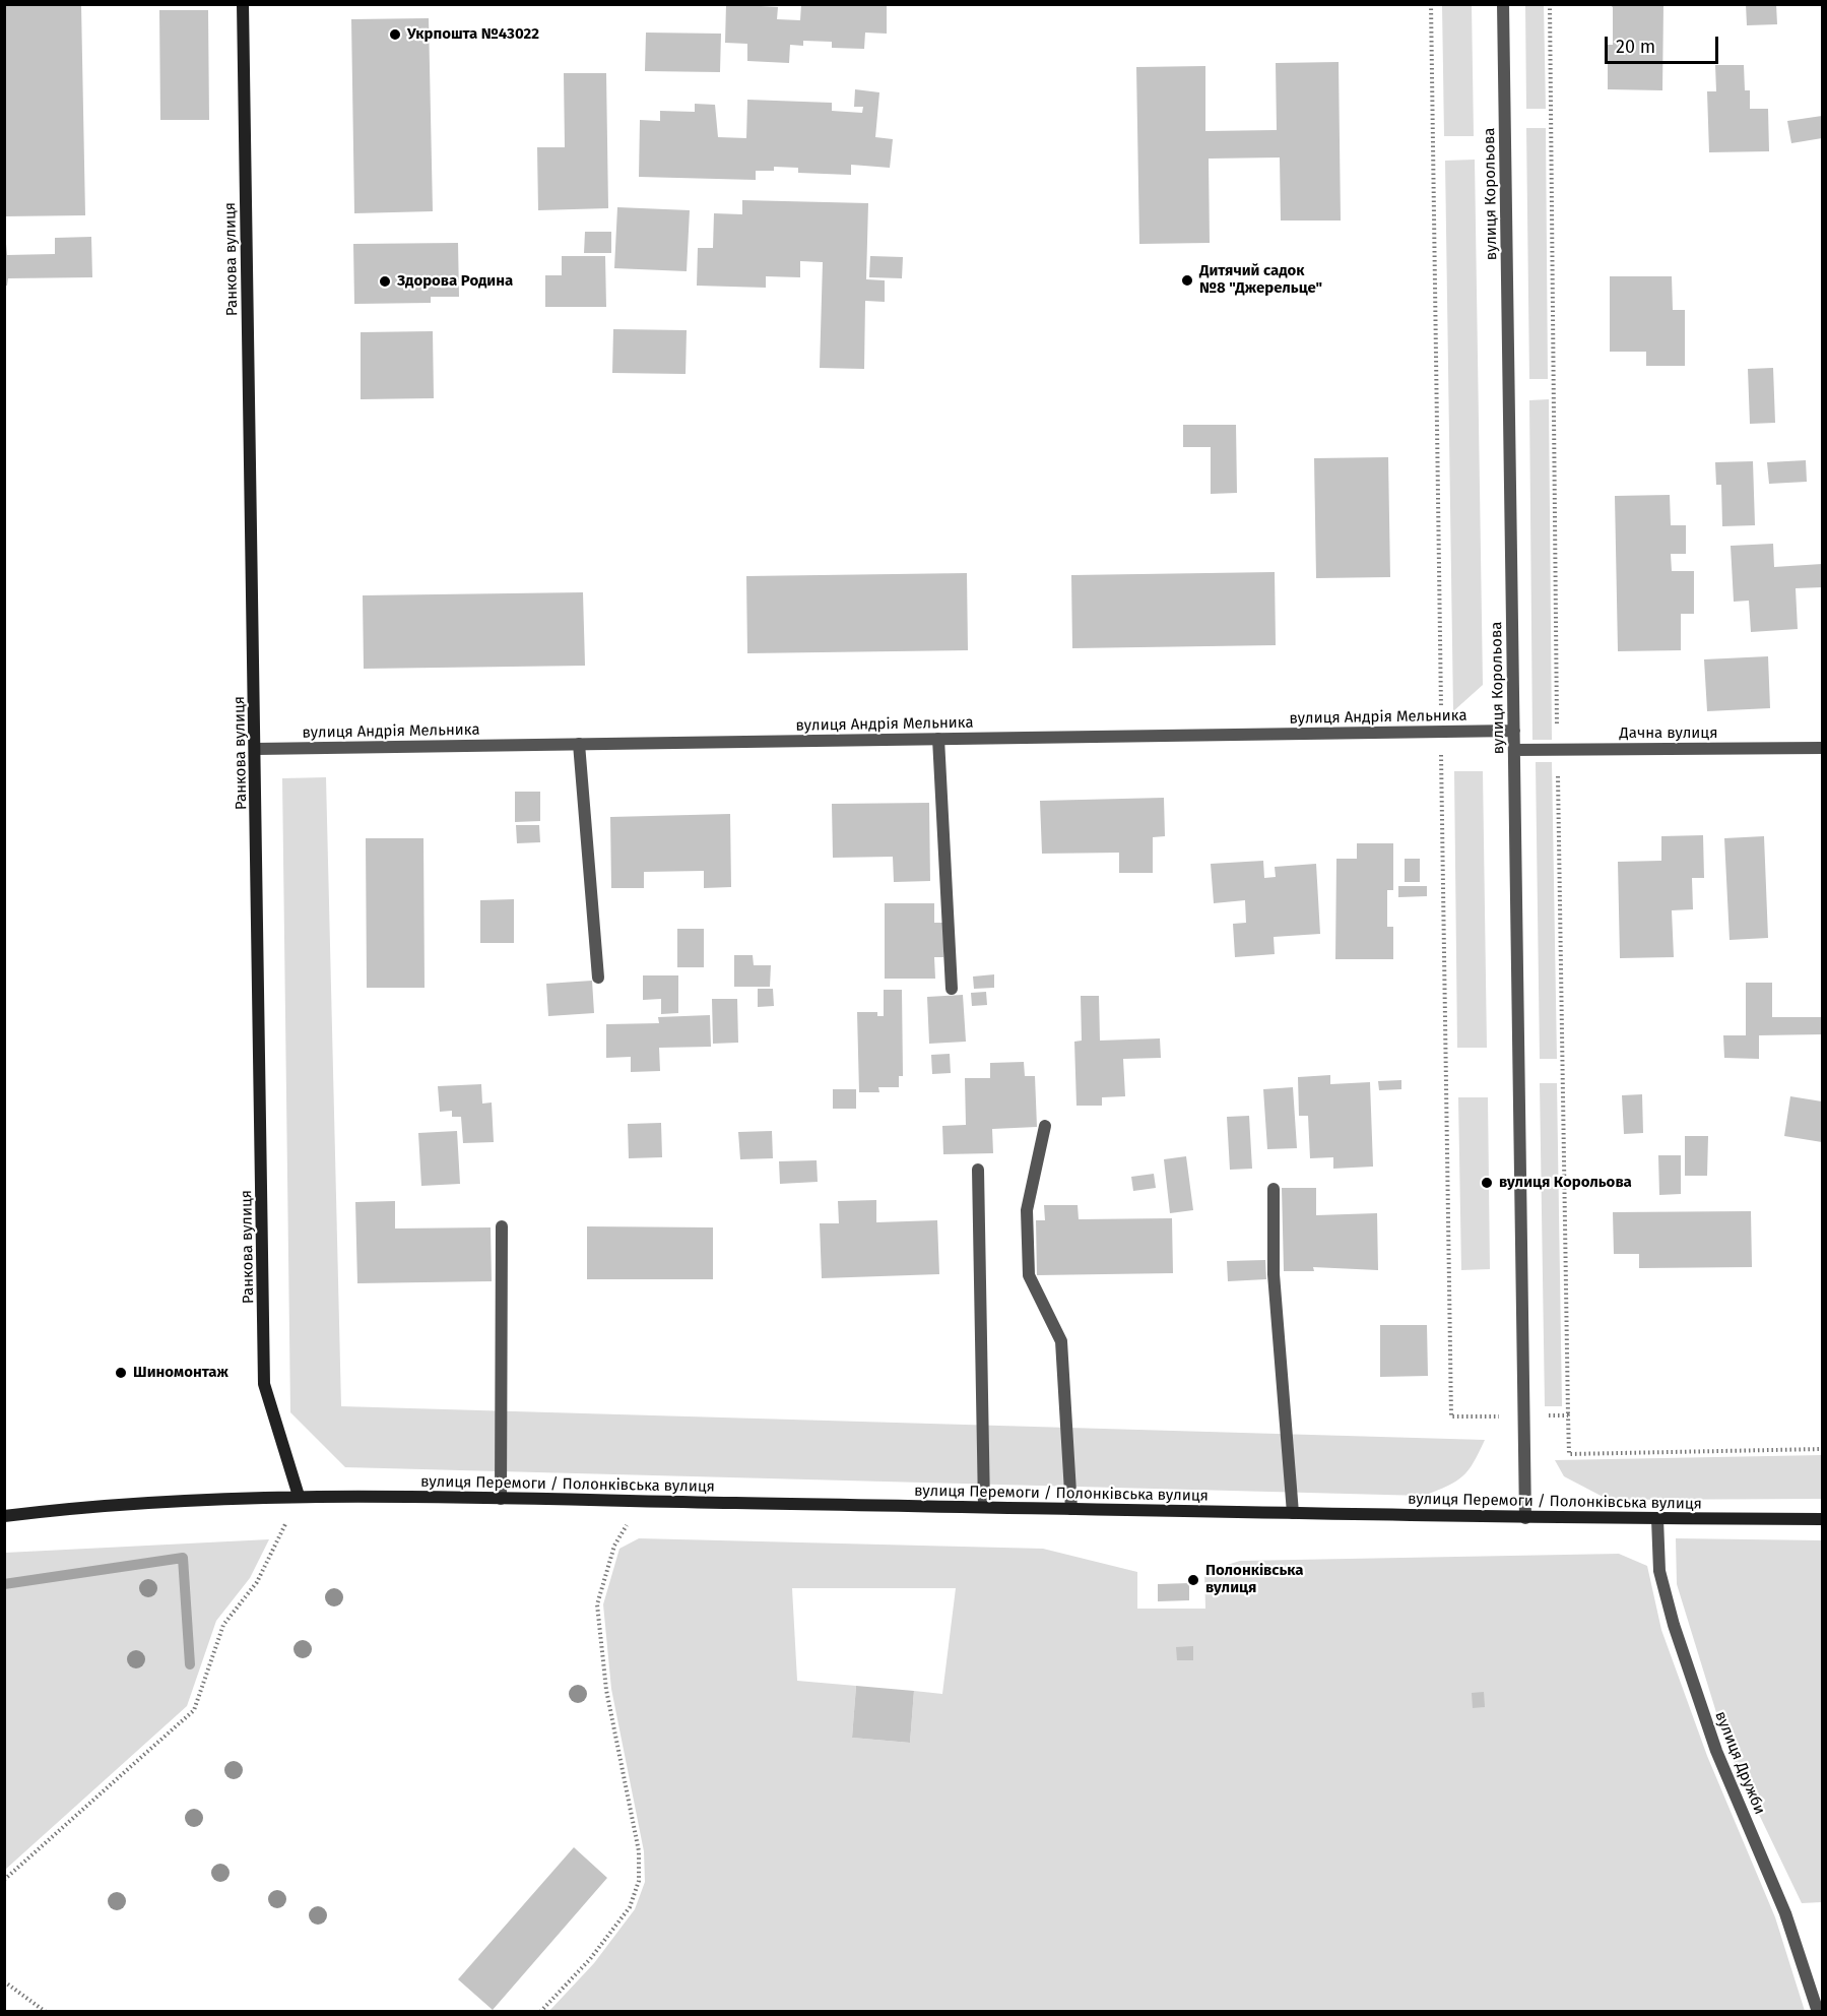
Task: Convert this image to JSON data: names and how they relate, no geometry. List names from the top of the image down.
{
  "streets": {
    "main road": ["Ранкова вулиця", "вулиця Перемоги / Полонківська вулиця"],
    "street": [
      "вулиця Корольова",
      "вулиця Андрія Мельника",
      "Дачна вулиця",
      "вулиця Дружби"
    ]
  },
  "crossings": [
    ["вулиця Корольова", "вулиця Андрія Мельника"],
    ["вулиця Корольова", "Дачна вулиця"],
    ["вулиця Корольова", "вулиця Перемоги / Полонківська вулиця"],
    ["Ранкова вулиця", "вулиця Андрія Мельника"],
    ["Ранкова вулиця", "вулиця Перемоги / Полонківська вулиця"],
    ["вулиця Перемоги / Полонківська вулиця", "вулиця Дружби"]
  ],
  "places": [
    "Укрпошта №43022",
    "Дитячий садок №8 \"Джерельце\"",
    "Здорова Родина",
    "вулиця Корольова",
    "Шиномонтаж",
    "Полонківська вулиця"
  ],
  "scale_bar": "20 m"
}
